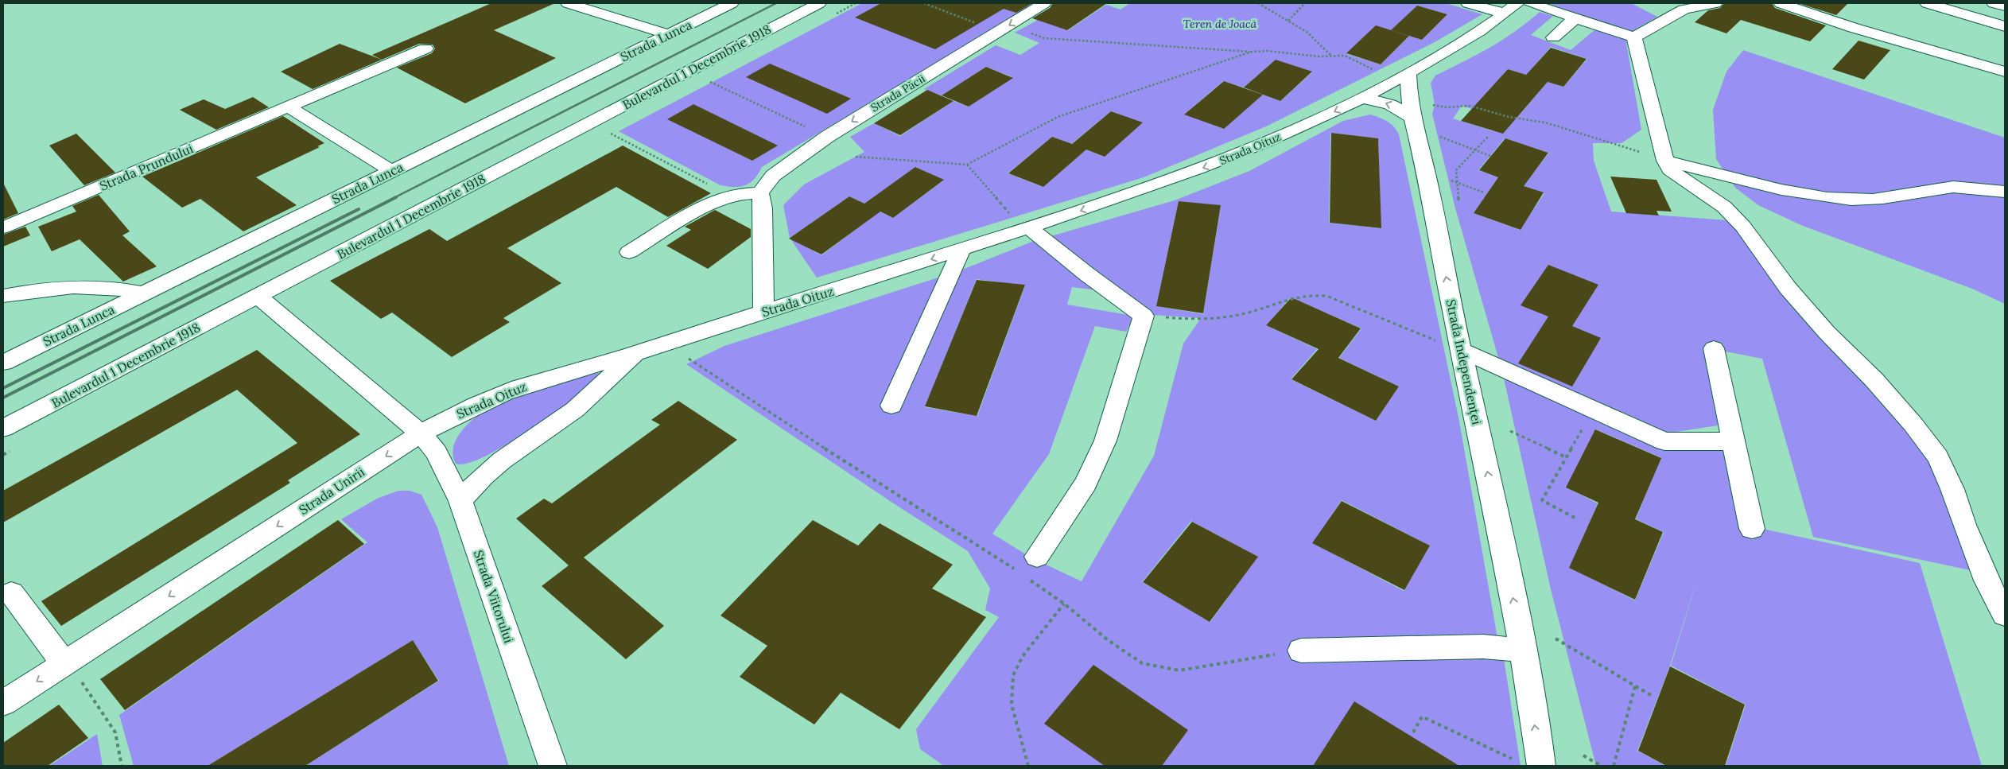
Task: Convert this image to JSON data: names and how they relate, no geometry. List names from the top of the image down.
{
  "streets": {
    "street": [
      "Strada Lunca",
      "Bulevardul 1 Decembrie 1918",
      "Strada Păcii",
      "Strada Oituz",
      "Strada Prundului",
      "Strada Independenței",
      "Strada Unirii",
      "Strada Viitorului"
    ]
  },
  "crossings": [
    ["Strada Oituz", "Strada Independenței"],
    ["Strada Oituz", "Strada Unirii"],
    ["Strada Oituz", "Strada Viitorului"],
    ["Strada Unirii", "Strada Viitorului"]
  ],
  "one_way": [
    "Strada Păcii",
    "Strada Oituz",
    "Strada Independenței",
    "Strada Unirii"
  ],
  "parks": ["Teren de Joacă"]
}
